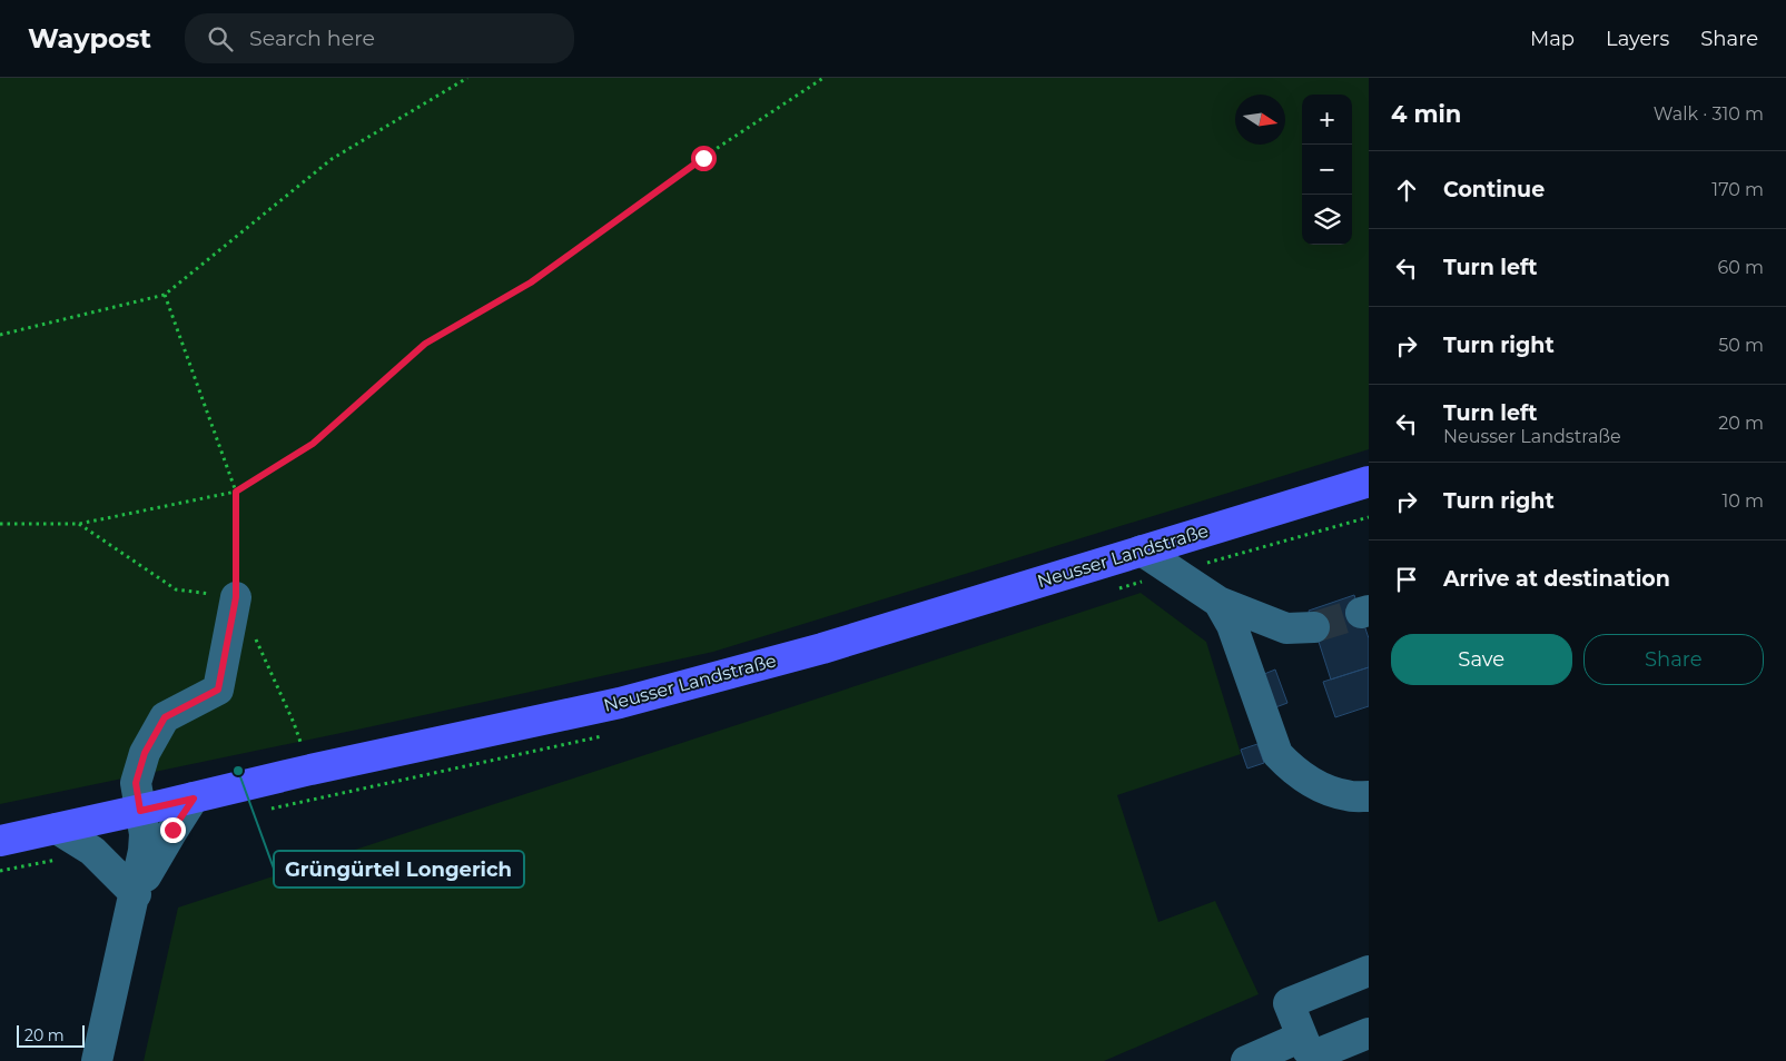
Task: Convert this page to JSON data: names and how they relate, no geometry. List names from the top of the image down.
{
  "streets": {
    "main road": ["Neusser Landstraße"]
  },
  "places": ["Grüngürtel Longerich"],
  "scale_bar": "20 m",
  "north": "right",
  "page": {
    "header": "Waypost",
    "search": "Search here",
    "nav": ["Map", "Layers", "Share"],
    "heading": ["4 min", "Walk · 310 m"],
    "map_buttons": ["+", "−"],
    "list": [
      ["Continue", "170 m"],
      ["Turn left", "60 m"],
      ["Turn right", "50 m"],
      ["Turn left", "Neusser Landstraße", "20 m"],
      ["Turn right", "10 m"],
      "Arrive at destination"
    ],
    "buttons": ["Save", "Share"],
    "scale": "20 m"
  }
}
